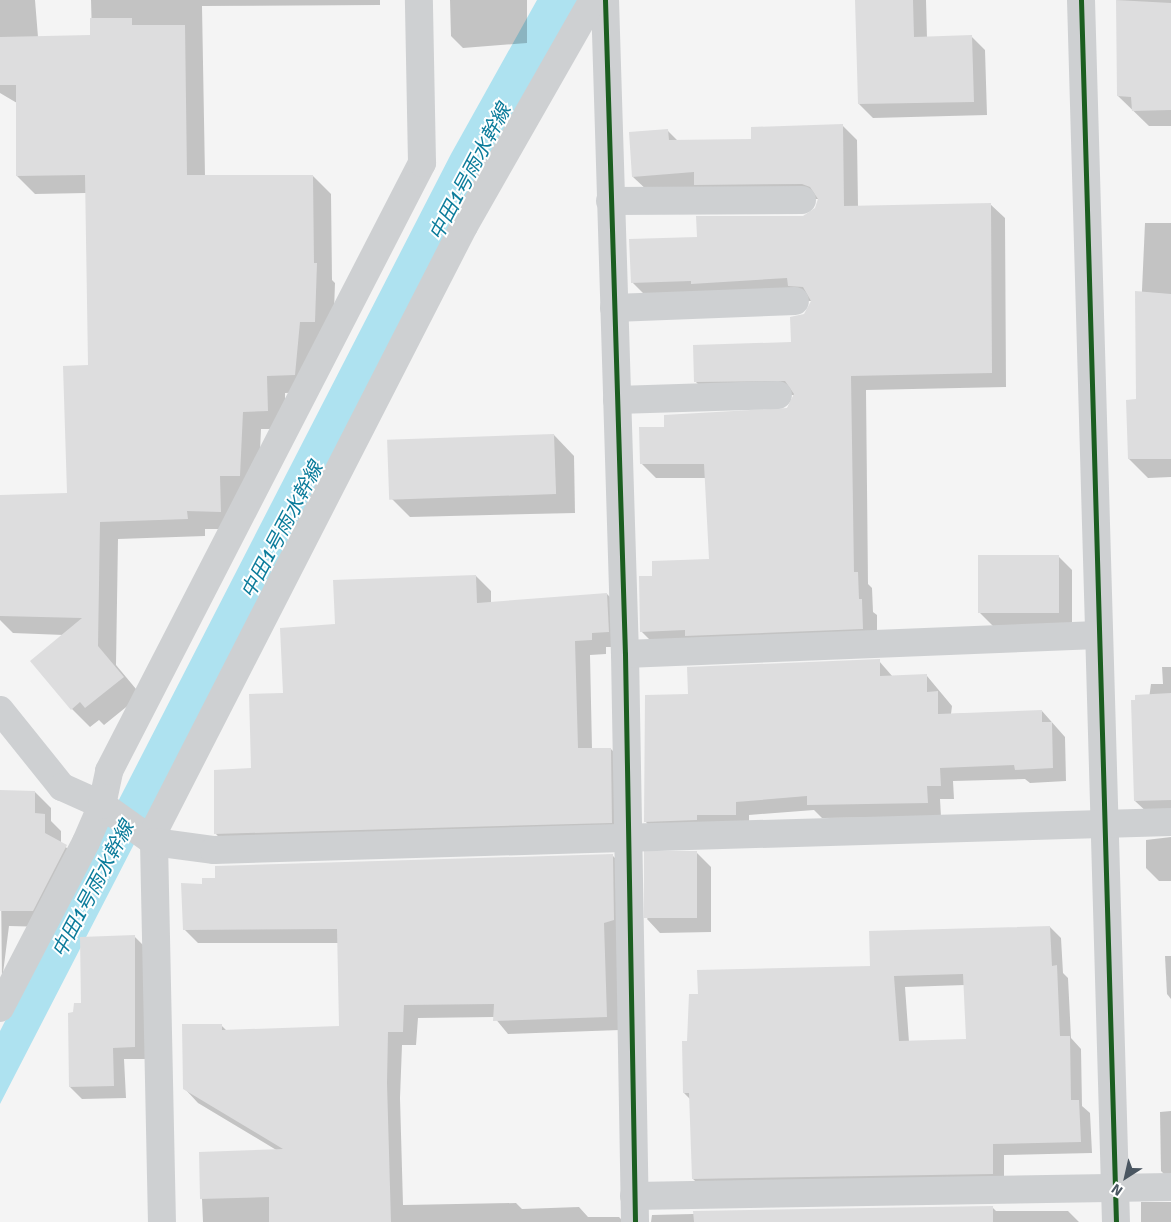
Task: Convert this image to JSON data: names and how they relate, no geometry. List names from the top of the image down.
{
  "water": ["中田1号雨水幹線"],
  "north": "bottom left"
}
